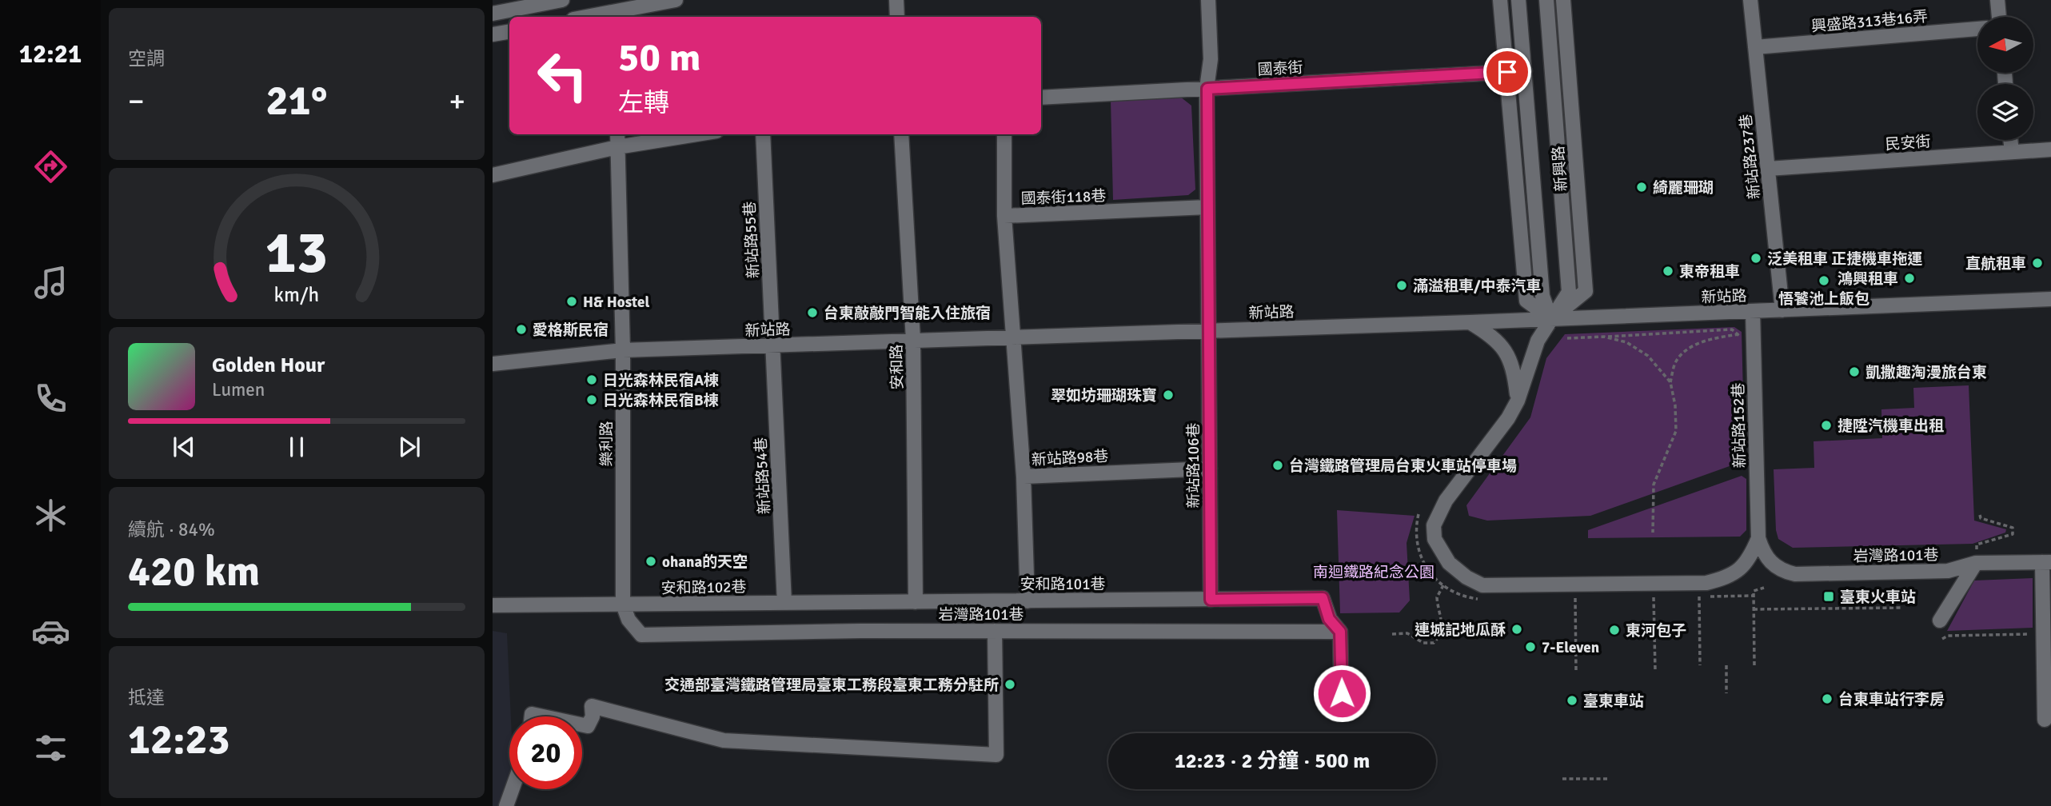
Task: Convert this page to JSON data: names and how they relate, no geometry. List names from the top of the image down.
{
  "streets": {
    "street": [
      "興盛路313巷16弄",
      "國泰街",
      "民安街",
      "新站路237巷",
      "新興路",
      "國泰街118巷",
      "新站路55巷",
      "新站路",
      "安和路",
      "新站路152巷",
      "樂利路",
      "新站路98巷",
      "新站路106巷",
      "新站路54巷",
      "岩灣路101巷",
      "安和路101巷",
      "安和路102巷"
    ]
  },
  "crossings": [
    ["興盛路313巷16弄", "新站路237巷"],
    ["國泰街", "新興路"],
    ["國泰街", "新站路106巷"],
    ["民安街", "新站路237巷"],
    ["新站路237巷", "新站路"],
    ["新興路", "新站路"],
    ["新興路", "新站路152巷"],
    ["新興路", "岩灣路101巷"],
    ["國泰街118巷", "新站路106巷"],
    ["新站路55巷", "新站路"],
    ["新站路55巷", "新站路54巷"],
    ["新站路", "安和路"],
    ["新站路", "新站路152巷"],
    ["新站路", "樂利路"],
    ["新站路", "新站路106巷"],
    ["新站路", "新站路54巷"],
    ["安和路", "安和路101巷"],
    ["安和路", "安和路102巷"],
    ["新站路152巷", "岩灣路101巷"],
    ["樂利路", "岩灣路101巷"],
    ["樂利路", "安和路102巷"],
    ["新站路98巷", "新站路106巷"],
    ["新站路98巷", "安和路101巷"],
    ["新站路106巷", "安和路101巷"],
    ["新站路54巷", "安和路102巷"],
    ["岩灣路101巷", "安和路101巷"],
    ["安和路101巷", "安和路102巷"]
  ],
  "parks": ["南迴鐵路紀念公園"],
  "places": {
    "other": [
      "綺麗珊瑚",
      "泛美租車 正捷機車拖運",
      "直航租車",
      "東帝租車",
      "鴻興租車",
      "悟饕池上飯包",
      "滿溢租車/中泰汽車",
      "H& Hostel",
      "台東敲敲門智能入住旅宿",
      "愛格斯民宿",
      "凱撒趣淘漫旅台東",
      "日光森林民宿A棟",
      "翠如坊珊瑚珠寶",
      "日光森林民宿B棟",
      "捷陞汽機車出租",
      "台灣鐵路管理局台東火車站停車場",
      "ohana的天空",
      "連城記地瓜酥",
      "東河包子",
      "7-Eleven",
      "交通部臺灣鐵路管理局臺東工務段臺東工務分駐所",
      "台東車站行李房",
      "臺東車站"
    ],
    "transit": ["臺東火車站"]
  },
  "north": "left",
  "page": {
    "tabs": "12:21",
    "tile": [
      "空調",
      ["續航 · 84%", "420 km"],
      ["抵達", "12:23"]
    ],
    "turn": ["50 m", "左轉"],
    "heat": ["−", "21°", "+"],
    "song": ["Golden Hour", "Lumen"],
    "limit": "20",
    "trip": "12:23 · 2 分鐘 · 500 m",
    "gauge": ["13", "km/h"]
  }
}
